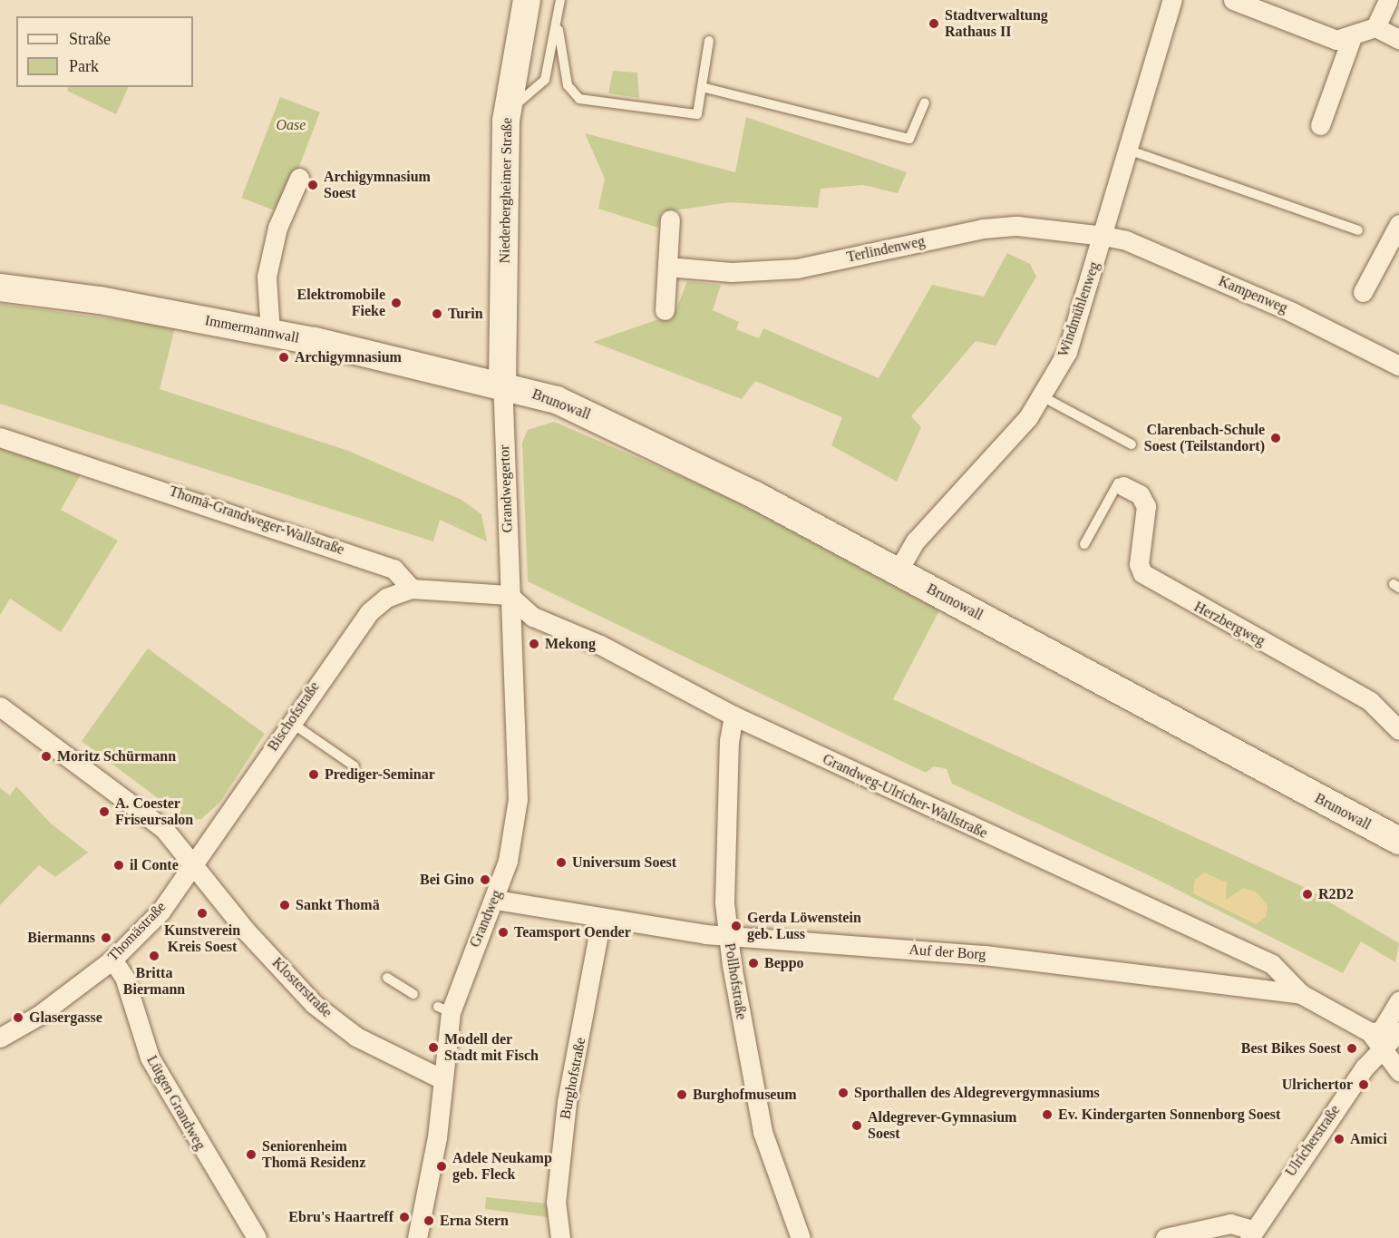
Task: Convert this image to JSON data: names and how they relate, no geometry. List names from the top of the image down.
{
  "streets": {
    "street": [
      "Niederbergheimer Straße",
      "Terlindenweg",
      "Kampenweg",
      "Windmühlenweg",
      "Immermannwall",
      "Brunowall",
      "Grandwegertor",
      "Thomä-Grandweger-Wallstraße",
      "Herzbergweg",
      "Bischofstraße",
      "Grandweg-Ulricher-Wallstraße",
      "Grandweg",
      "Thomästraße",
      "Auf der Borg",
      "Pollhofstraße",
      "Klosterstraße",
      "Burghofstraße",
      "Lütgen Grandweg",
      "Ulricherstraße"
    ]
  },
  "crossings": [
    ["Niederbergheimer Straße", "Immermannwall"],
    ["Niederbergheimer Straße", "Brunowall"],
    ["Niederbergheimer Straße", "Grandwegertor"],
    ["Terlindenweg", "Kampenweg"],
    ["Terlindenweg", "Windmühlenweg"],
    ["Kampenweg", "Windmühlenweg"],
    ["Windmühlenweg", "Brunowall"],
    ["Immermannwall", "Brunowall"],
    ["Immermannwall", "Grandwegertor"],
    ["Brunowall", "Grandwegertor"],
    ["Grandwegertor", "Grandweg-Ulricher-Wallstraße"],
    ["Grandwegertor", "Grandweg"],
    ["Thomä-Grandweger-Wallstraße", "Bischofstraße"],
    ["Bischofstraße", "Thomästraße"],
    ["Bischofstraße", "Klosterstraße"],
    ["Grandweg-Ulricher-Wallstraße", "Grandweg"],
    ["Grandweg-Ulricher-Wallstraße", "Auf der Borg"],
    ["Grandweg-Ulricher-Wallstraße", "Pollhofstraße"],
    ["Grandweg", "Auf der Borg"],
    ["Grandweg", "Klosterstraße"],
    ["Thomästraße", "Klosterstraße"],
    ["Thomästraße", "Lütgen Grandweg"],
    ["Auf der Borg", "Pollhofstraße"],
    ["Auf der Borg", "Burghofstraße"],
    ["Auf der Borg", "Ulricherstraße"]
  ],
  "parks": ["Oase"],
  "places": [
    "Stadtverwaltung Rathaus II",
    "Archigymnasium Soest",
    "Elektromobile Fieke",
    "Turin",
    "Archigymnasium",
    "Clarenbach-Schule Soest (Teilstandort)",
    "Mekong",
    "Moritz Schürmann",
    "Prediger-Seminar",
    "A. Coester Friseursalon",
    "Universum Soest",
    "il Conte",
    "Bei Gino",
    "R2D2",
    "Sankt Thomä",
    "Kunstverein Kreis Soest",
    "Gerda Löwenstein geb. Luss",
    "Teamsport Oender",
    "Biermanns",
    "Britta Biermann",
    "Beppo",
    "Glasergasse",
    "Modell der Stadt mit Fisch",
    "Best Bikes Soest",
    "Ulrichertor",
    "Sporthallen des Aldegrevergymnasiums",
    "Burghofmuseum",
    "Ev. Kindergarten Sonnenborg Soest",
    "Aldegrever-Gymnasium Soest",
    "Amici",
    "Seniorenheim Thomä Residenz",
    "Adele Neukamp geb. Fleck",
    "Ebru's Haartreff",
    "Erna Stern"
  ],
  "legend": ["Straße", "Park"]
}
